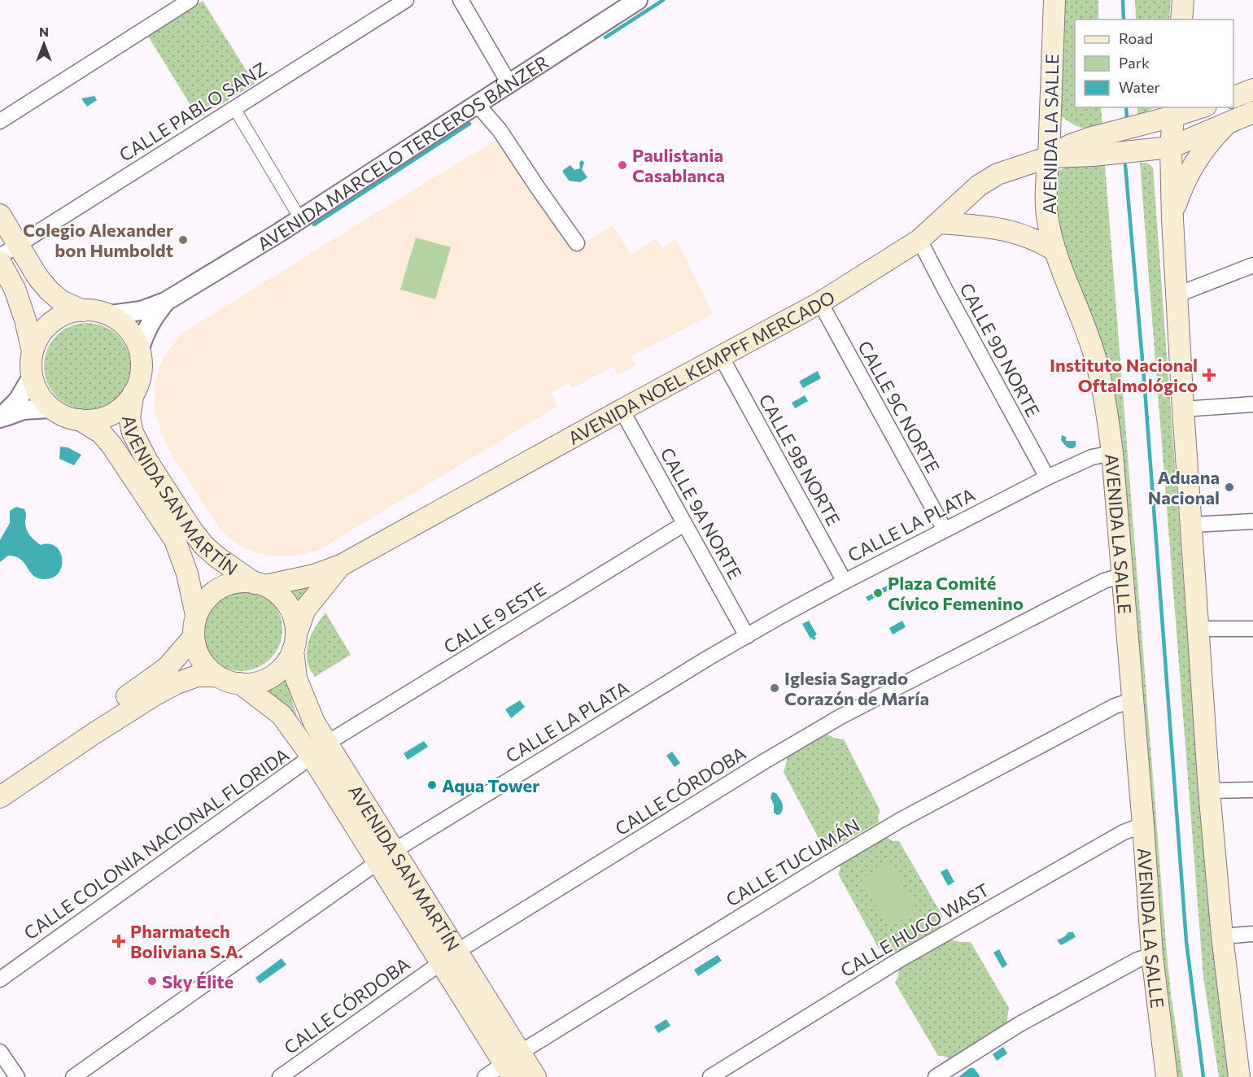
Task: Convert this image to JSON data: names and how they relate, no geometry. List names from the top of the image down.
{
  "streets": {
    "main road": ["AVENIDA LA SALLE", "AVENIDA NOEL KEMPFF MERCADO", "AVENIDA SAN MARTÍN"],
    "street": [
      "CALLE PABLO SANZ",
      "AVENIDA MARCELO TERCEROS BÁNZER",
      "CALLE 9D NORTE",
      "CALLE 9C NORTE",
      "CALLE 9B NORTE",
      "CALLE 9A NORTE",
      "CALLE LA PLATA",
      "CALLE 9 ESTE",
      "CALLE CÓRDOBA",
      "CALLE COLONIA NACIONAL FLORIDA",
      "CALLE TUCUMÁN",
      "CALLE HUGO WAST"
    ]
  },
  "crossings": [
    ["AVENIDA LA SALLE", "AVENIDA NOEL KEMPFF MERCADO"],
    ["AVENIDA LA SALLE", "CALLE LA PLATA"],
    ["AVENIDA LA SALLE", "CALLE CÓRDOBA"],
    ["AVENIDA LA SALLE", "CALLE TUCUMÁN"],
    ["AVENIDA LA SALLE", "CALLE HUGO WAST"],
    ["AVENIDA MARCELO TERCEROS BÁNZER", "AVENIDA SAN MARTÍN"],
    ["CALLE 9D NORTE", "AVENIDA NOEL KEMPFF MERCADO"],
    ["CALLE 9D NORTE", "CALLE LA PLATA"],
    ["AVENIDA NOEL KEMPFF MERCADO", "CALLE 9C NORTE"],
    ["AVENIDA NOEL KEMPFF MERCADO", "CALLE 9B NORTE"],
    ["AVENIDA NOEL KEMPFF MERCADO", "AVENIDA SAN MARTÍN"],
    ["AVENIDA NOEL KEMPFF MERCADO", "CALLE 9A NORTE"],
    ["CALLE 9C NORTE", "CALLE LA PLATA"],
    ["CALLE 9B NORTE", "CALLE LA PLATA"],
    ["AVENIDA SAN MARTÍN", "CALLE LA PLATA"],
    ["AVENIDA SAN MARTÍN", "CALLE 9 ESTE"],
    ["AVENIDA SAN MARTÍN", "CALLE CÓRDOBA"],
    ["AVENIDA SAN MARTÍN", "CALLE COLONIA NACIONAL FLORIDA"],
    ["AVENIDA SAN MARTÍN", "CALLE TUCUMÁN"],
    ["CALLE 9A NORTE", "CALLE LA PLATA"],
    ["CALLE 9A NORTE", "CALLE 9 ESTE"],
    ["CALLE 9 ESTE", "CALLE COLONIA NACIONAL FLORIDA"]
  ],
  "places": {
    "other": [
      "Paulistania Casablanca",
      "Colegio Alexander bon Humboldt",
      "Aduana Nacional",
      "Plaza Comité Cívico Femenino",
      "Iglesia Sagrado Corazón de María",
      "Aqua Tower",
      "Sky Élite"
    ],
    "health": ["Instituto Nacional Oftalmológico", "Pharmatech Boliviana S.A."]
  },
  "legend": ["Road", "Park", "Water"],
  "north": "top"
}
